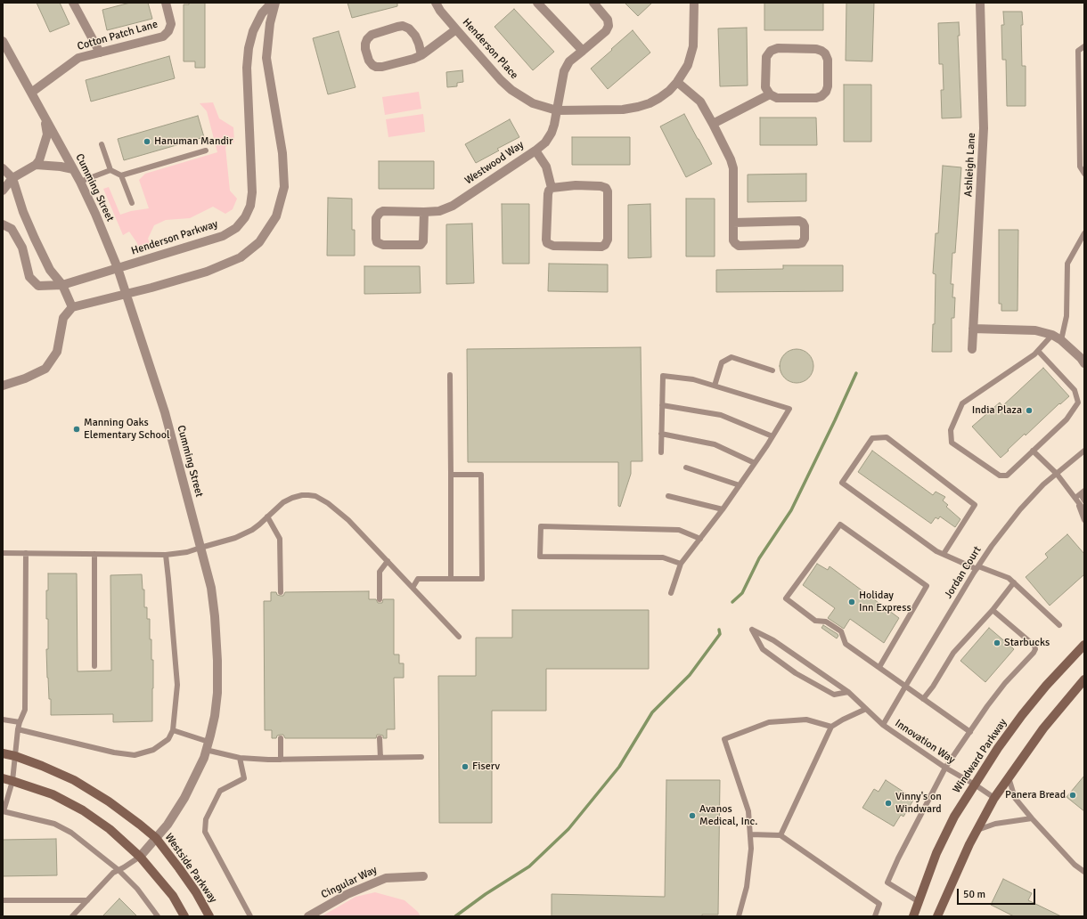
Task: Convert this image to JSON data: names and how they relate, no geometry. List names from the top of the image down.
{
  "streets": {
    "main road": ["Windward Parkway", "Westside Parkway"],
    "street": [
      "Cotton Patch Lane",
      "Henderson Place",
      "Westwood Way",
      "Ashleigh Lane",
      "Cumming Street",
      "Henderson Parkway",
      "Cingular Way"
    ],
    "lane": ["Jordan Court", "Innovation Way"]
  },
  "crossings": [
    ["Cotton Patch Lane", "Cumming Street"],
    ["Henderson Place", "Westwood Way"],
    ["Cumming Street", "Henderson Parkway"],
    ["Cumming Street", "Westside Parkway"],
    ["Jordan Court", "Innovation Way"],
    ["Innovation Way", "Windward Parkway"]
  ],
  "places": [
    "Hanuman Mandir",
    "India Plaza",
    "Manning Oaks Elementary School",
    "Holiday Inn Express",
    "Starbucks",
    "Fiserv",
    "Panera Bread",
    "Vinny's on Windward",
    "Avanos Medical, Inc."
  ],
  "scale_bar": "50 m"
}
